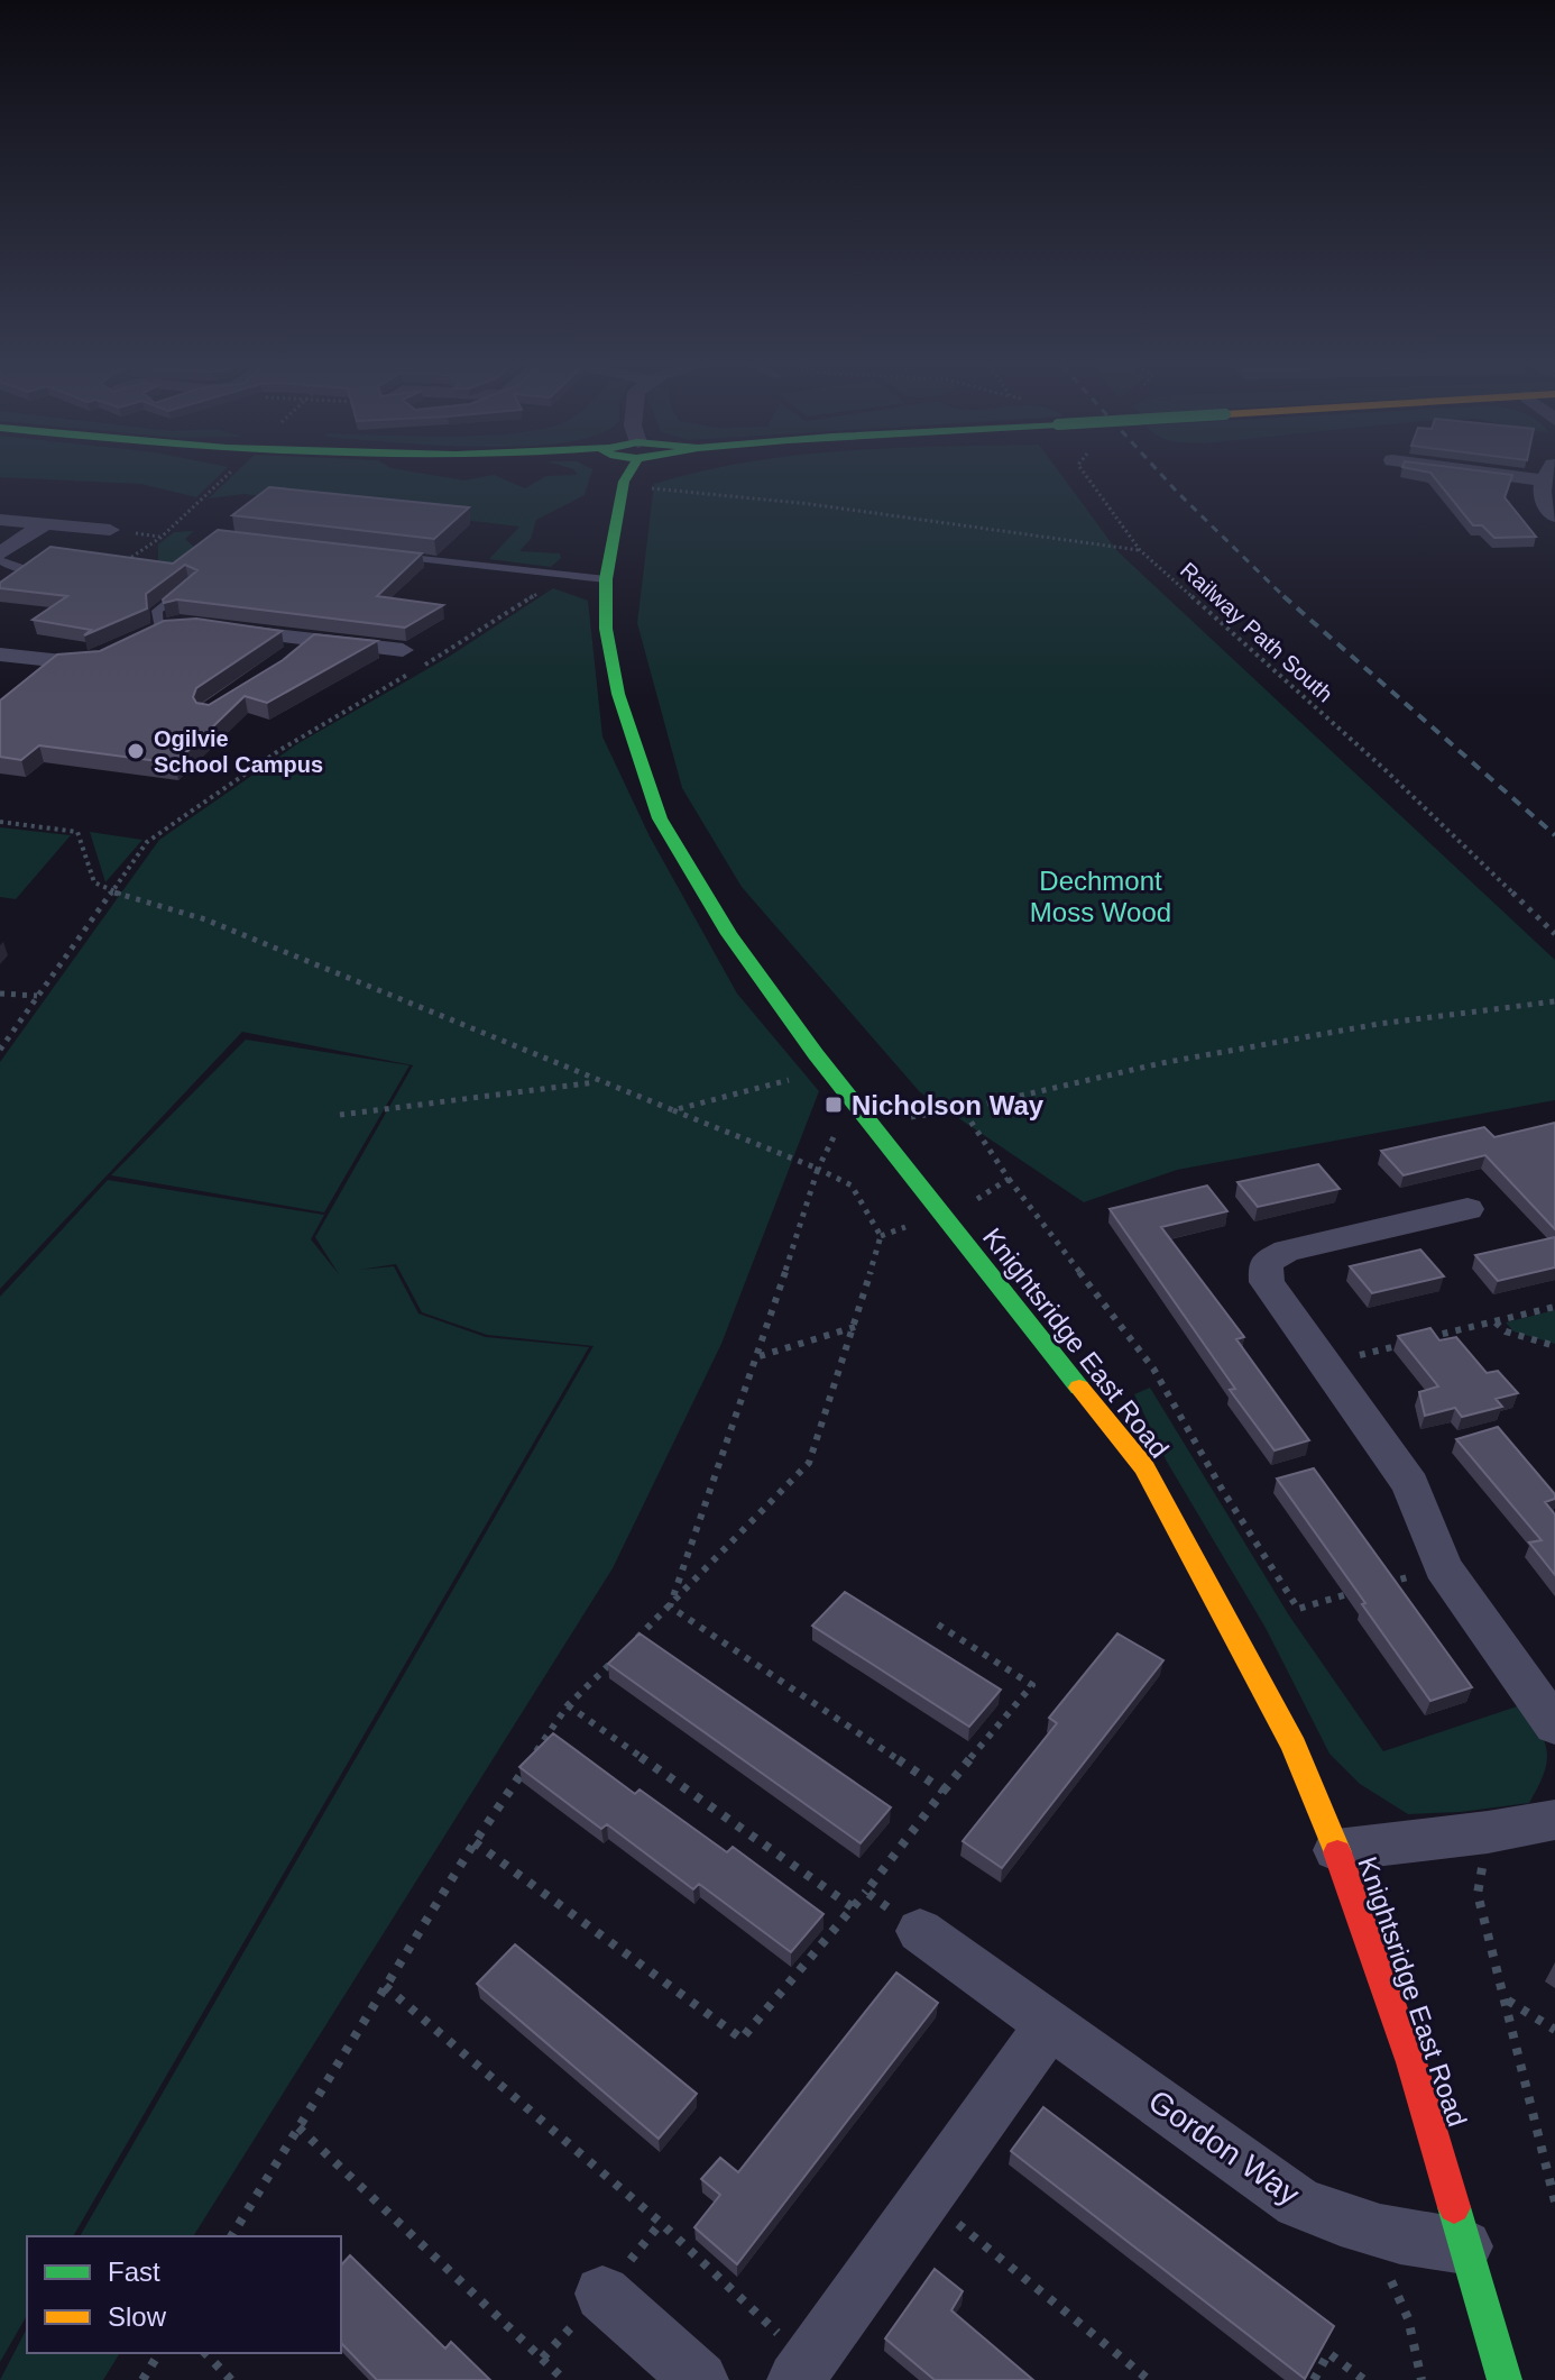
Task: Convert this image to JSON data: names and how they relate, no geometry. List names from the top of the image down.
{
  "streets": {
    "street": ["Knightsridge East Road", "Gordon Way"],
    "path": ["Railway Path South"]
  },
  "crossings": [
    ["Knightsridge East Road", "Gordon Way"]
  ],
  "parks": ["Dechmont Moss Wood"],
  "places": {
    "other": ["Ogilvie School Campus"],
    "transit": ["Nicholson Way"]
  },
  "legend": ["Fast", "Slow"]
}
